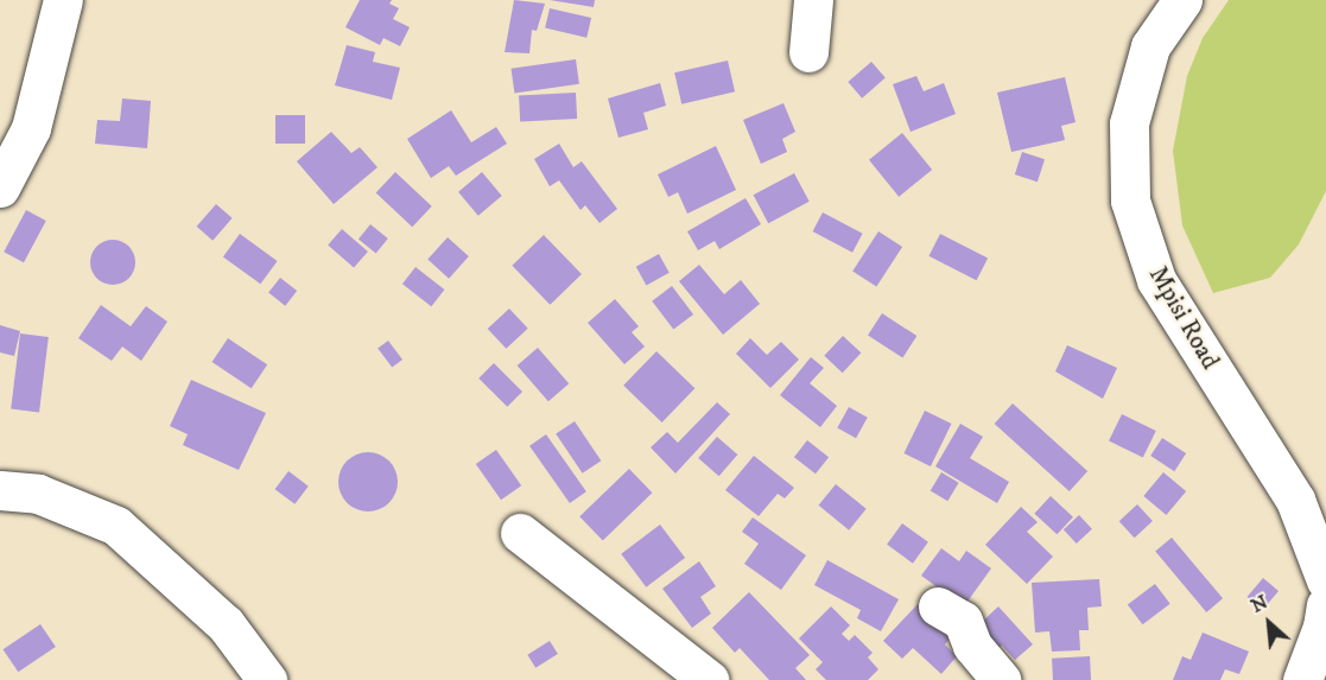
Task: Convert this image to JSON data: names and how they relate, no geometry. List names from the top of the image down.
{
  "streets": {
    "street": ["Mpisi Road"]
  },
  "north": "top left"
}
